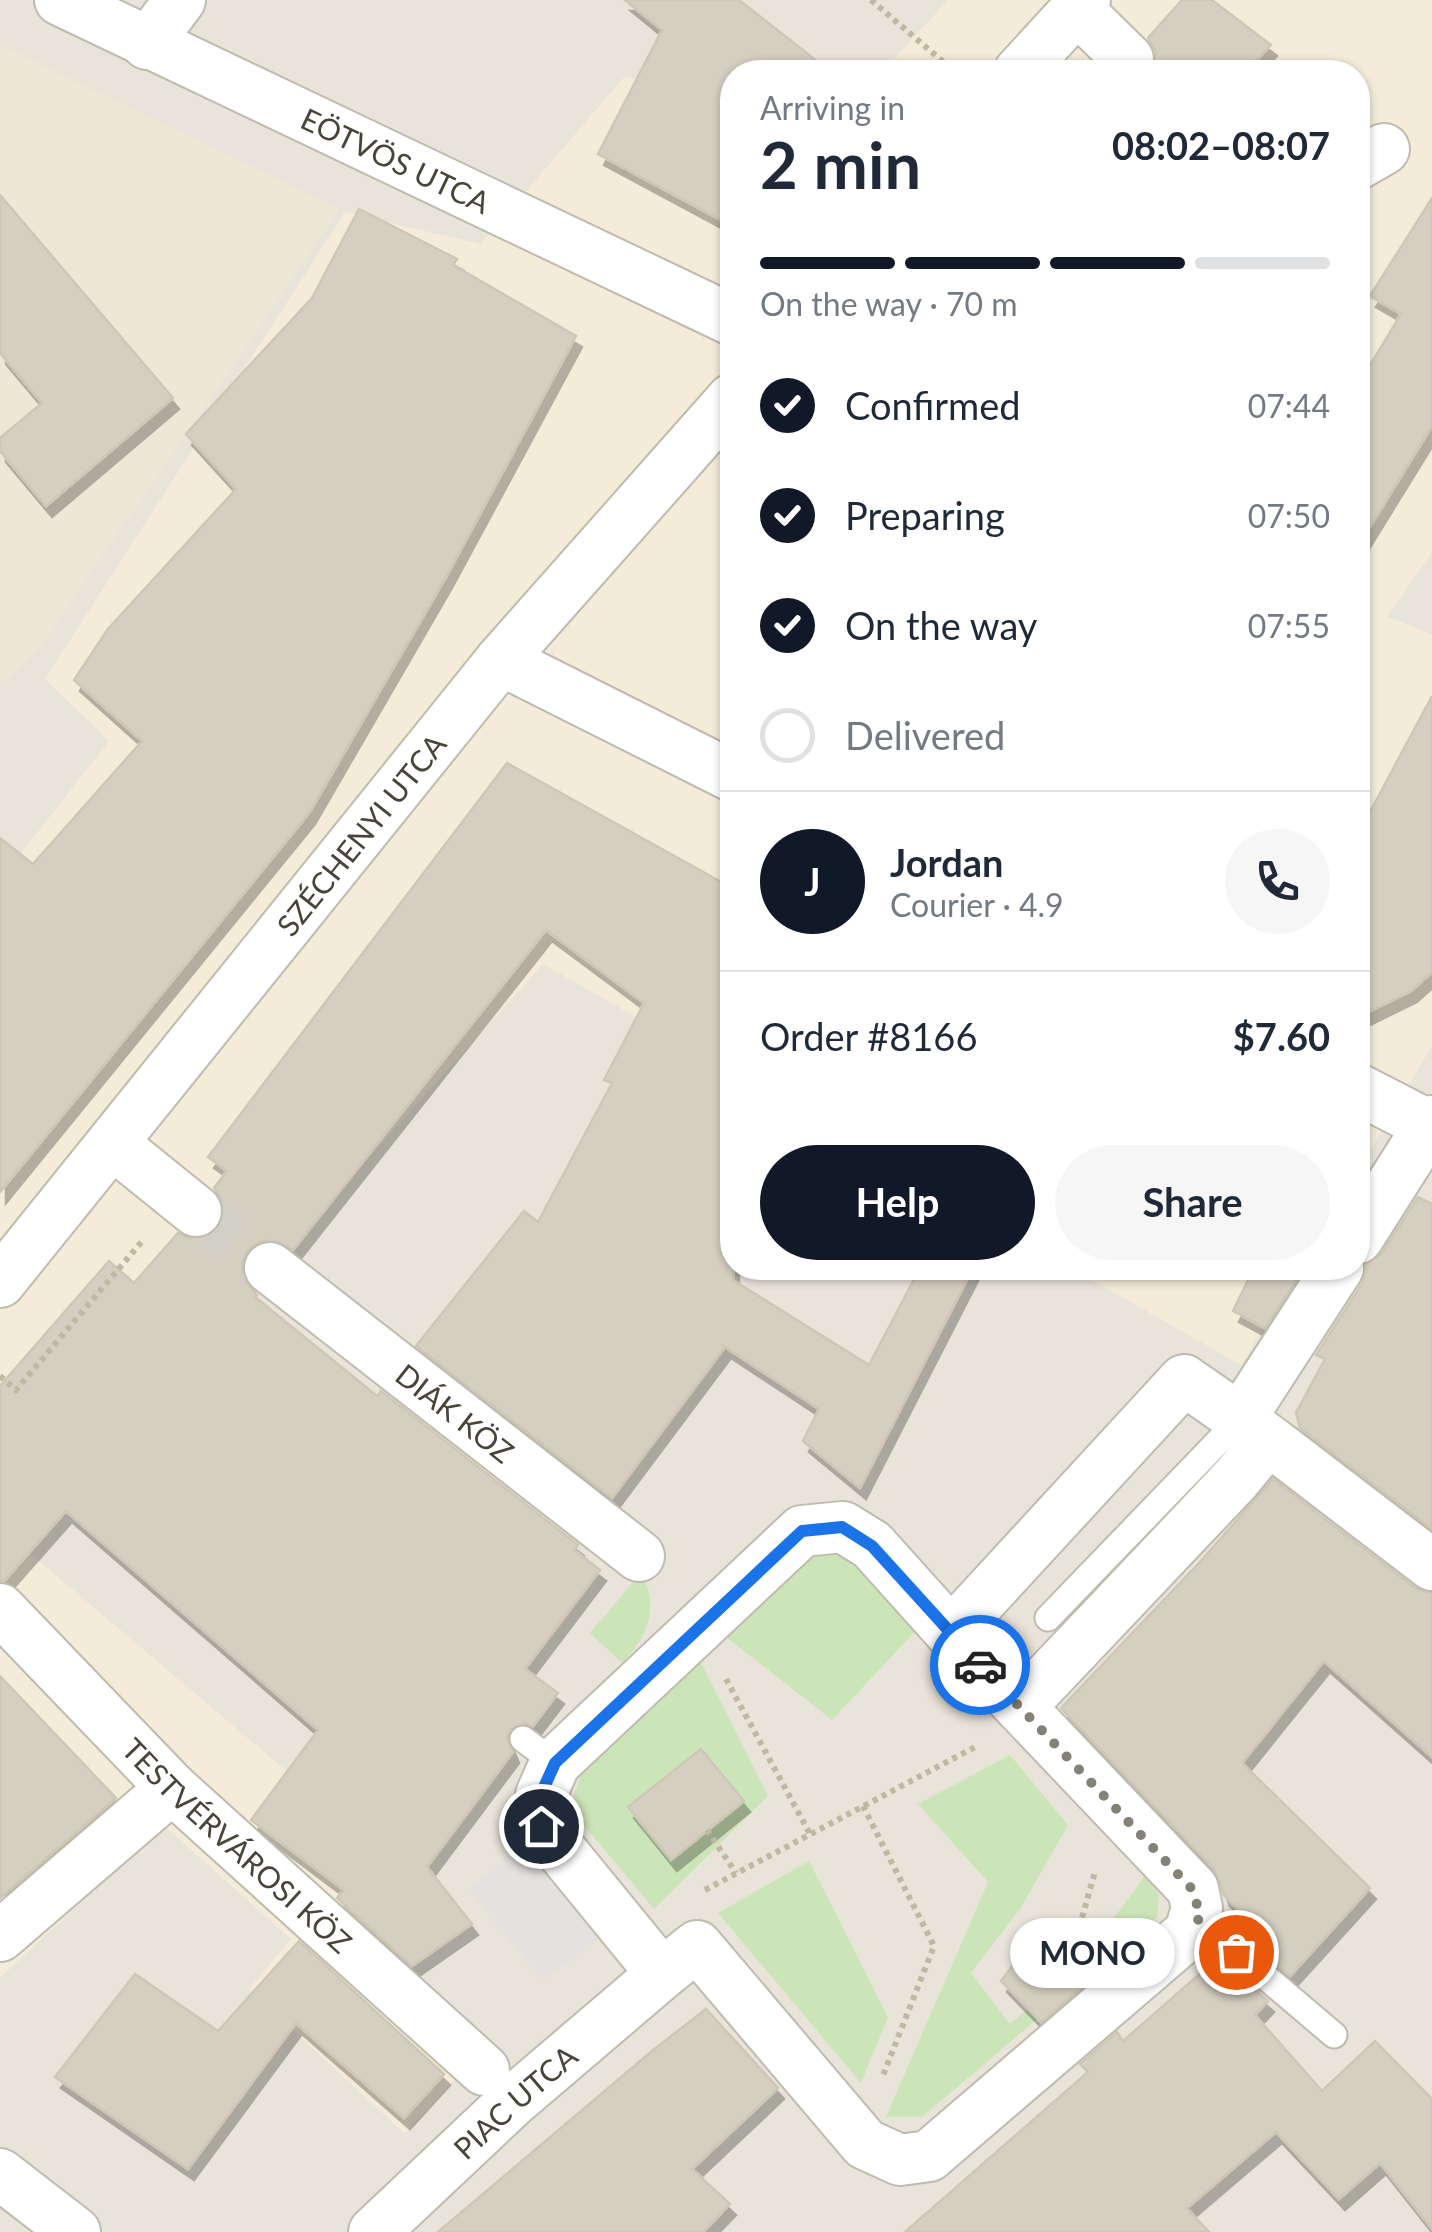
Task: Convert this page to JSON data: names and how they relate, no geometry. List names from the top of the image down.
{
  "streets": {
    "street": [
      "EÖTVÖS UTCA",
      "SZÉCHENYI UTCA",
      "DIÁK KÖZ",
      "TESTVÉRVÁROSI KÖZ",
      "PIAC UTCA"
    ]
  },
  "places": ["MONO"],
  "page": {
    "heading": ["2 min", "Arriving in", "08:02–08:07"],
    "panel": [
      "Jordan",
      "Courier · 4.9",
      "Order #8166",
      "$7.60"
    ],
    "bar": "On the way · 70 m",
    "list": [
      ["Confirmed", "07:44"],
      ["Preparing", "07:50"],
      ["On the way", "07:55"],
      "Delivered"
    ],
    "round": "J",
    "buttons": ["Help", "Share"],
    "bubble": "MONO"
  }
}
